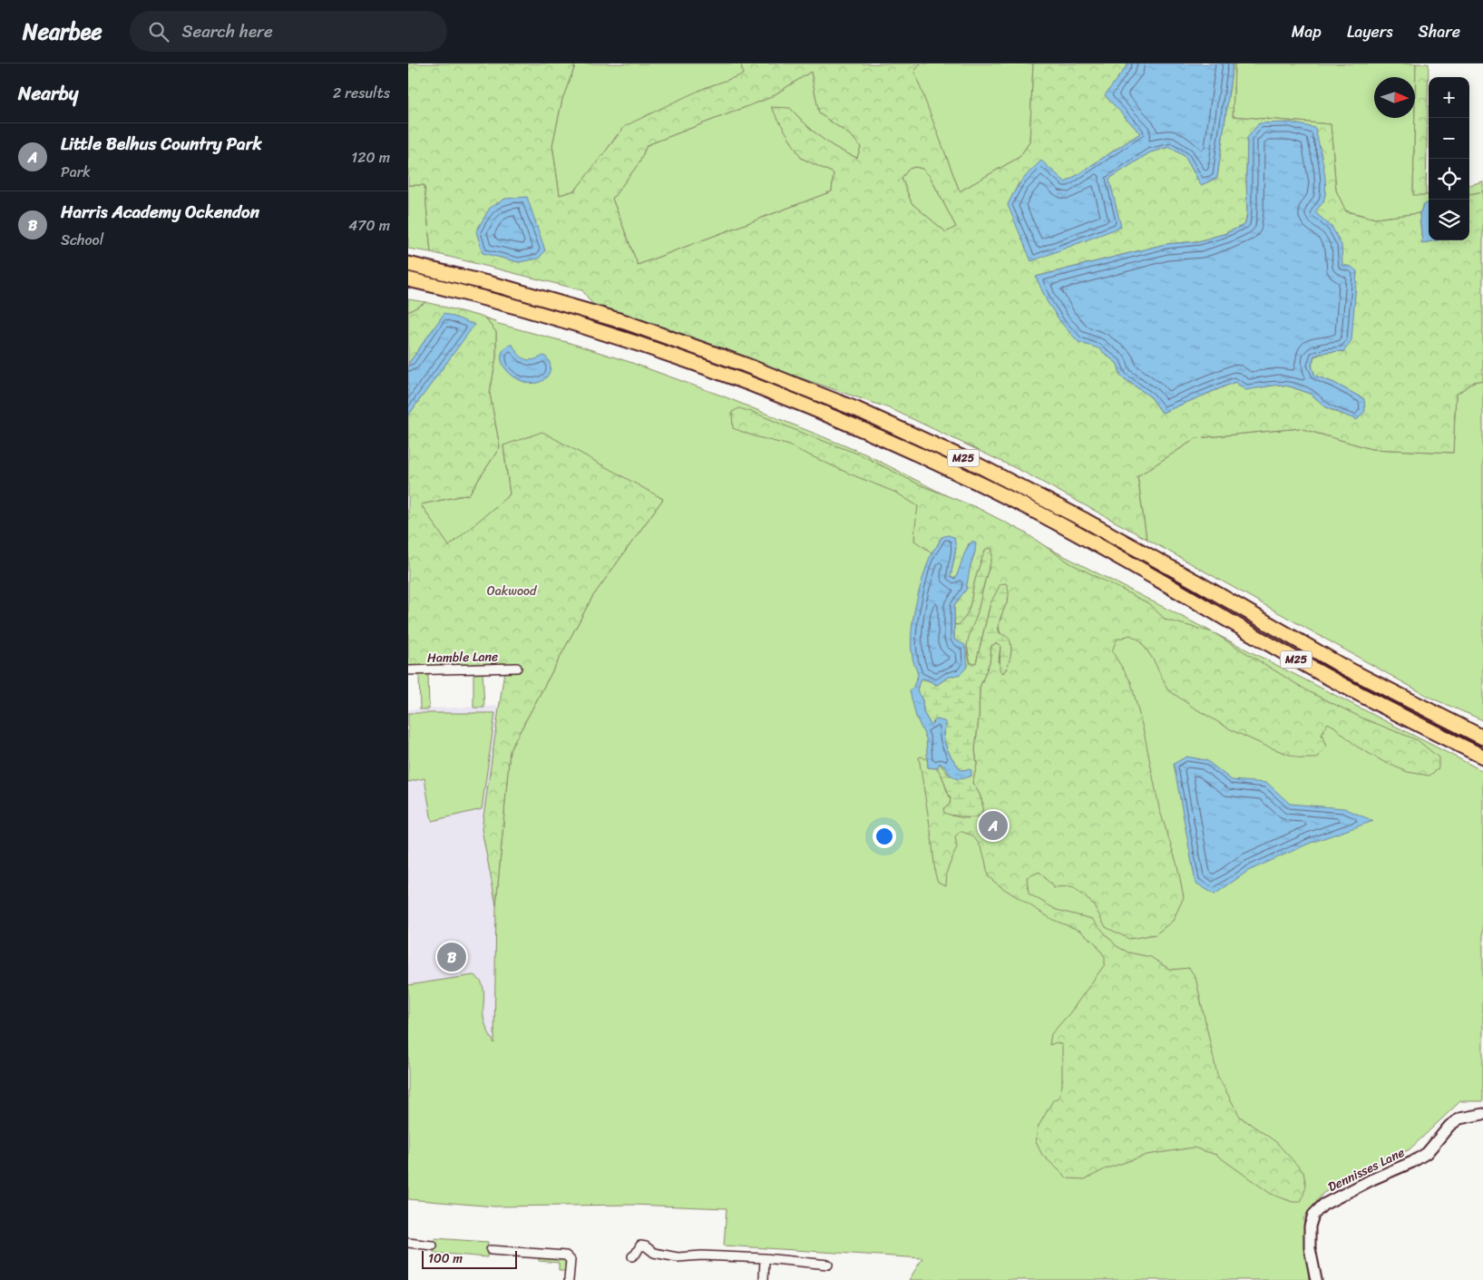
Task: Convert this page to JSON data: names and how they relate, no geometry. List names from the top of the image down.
{
  "streets": {
    "highway": ["M25"],
    "street": ["Hamble Lane", "Dennisses Lane"]
  },
  "parks": ["Oakwood"],
  "scale_bar": "100 m",
  "north": "right",
  "page": {
    "header": "Nearbee",
    "search": "Search here",
    "nav": ["Map", "Layers", "Share"],
    "heading": ["Nearby", "2 results"],
    "map_buttons": ["+", "−"],
    "list": [
      {
        "mark": "A",
        "name": "Little Belhus Country Park",
        "note": "Park",
        "value": "120 m"
      },
      {
        "mark": "B",
        "name": "Harris Academy Ockendon",
        "note": "School",
        "value": "470 m"
      }
    ],
    "pins": ["A", "B"],
    "scale": "100 m"
  }
}
